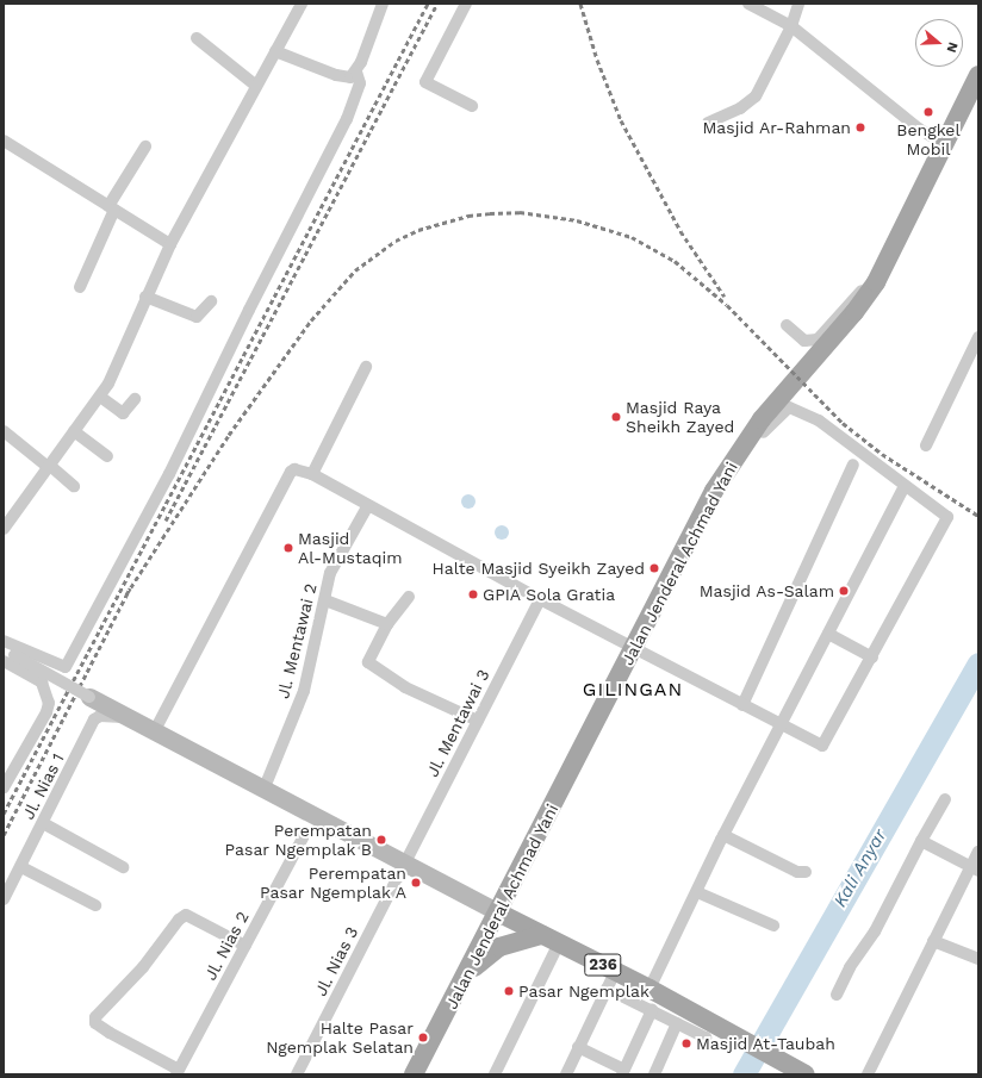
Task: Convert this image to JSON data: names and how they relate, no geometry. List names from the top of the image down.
{
  "streets": {
    "main road": ["Jalan Jenderal Achmad Yani", "236"],
    "street": [
      "Jl. Mentawai 2",
      "Jl. Mentawai 3",
      "Jl. Nias 1",
      "Jl. Nias 2",
      "Jl. Nias 3"
    ]
  },
  "crossings": [
    ["Jalan Jenderal Achmad Yani", "236"],
    ["Jl. Mentawai 3", "Jl. Nias 3"]
  ],
  "districts": ["GILINGAN"],
  "water": ["Kali Anyar"],
  "places": [
    "Bengkel Mobil",
    "Masjid Ar-Rahman",
    "Masjid Raya Sheikh Zayed",
    "Masjid Al-Mustaqim",
    "Halte Masjid Syeikh Zayed",
    "Masjid As-Salam",
    "GPIA Sola Gratia",
    "Perempatan Pasar Ngemplak B",
    "Perempatan Pasar Ngemplak A",
    "Pasar Ngemplak",
    "Halte Pasar Ngemplak Selatan",
    "Masjid At-Taubah"
  ],
  "north": "right"
}
